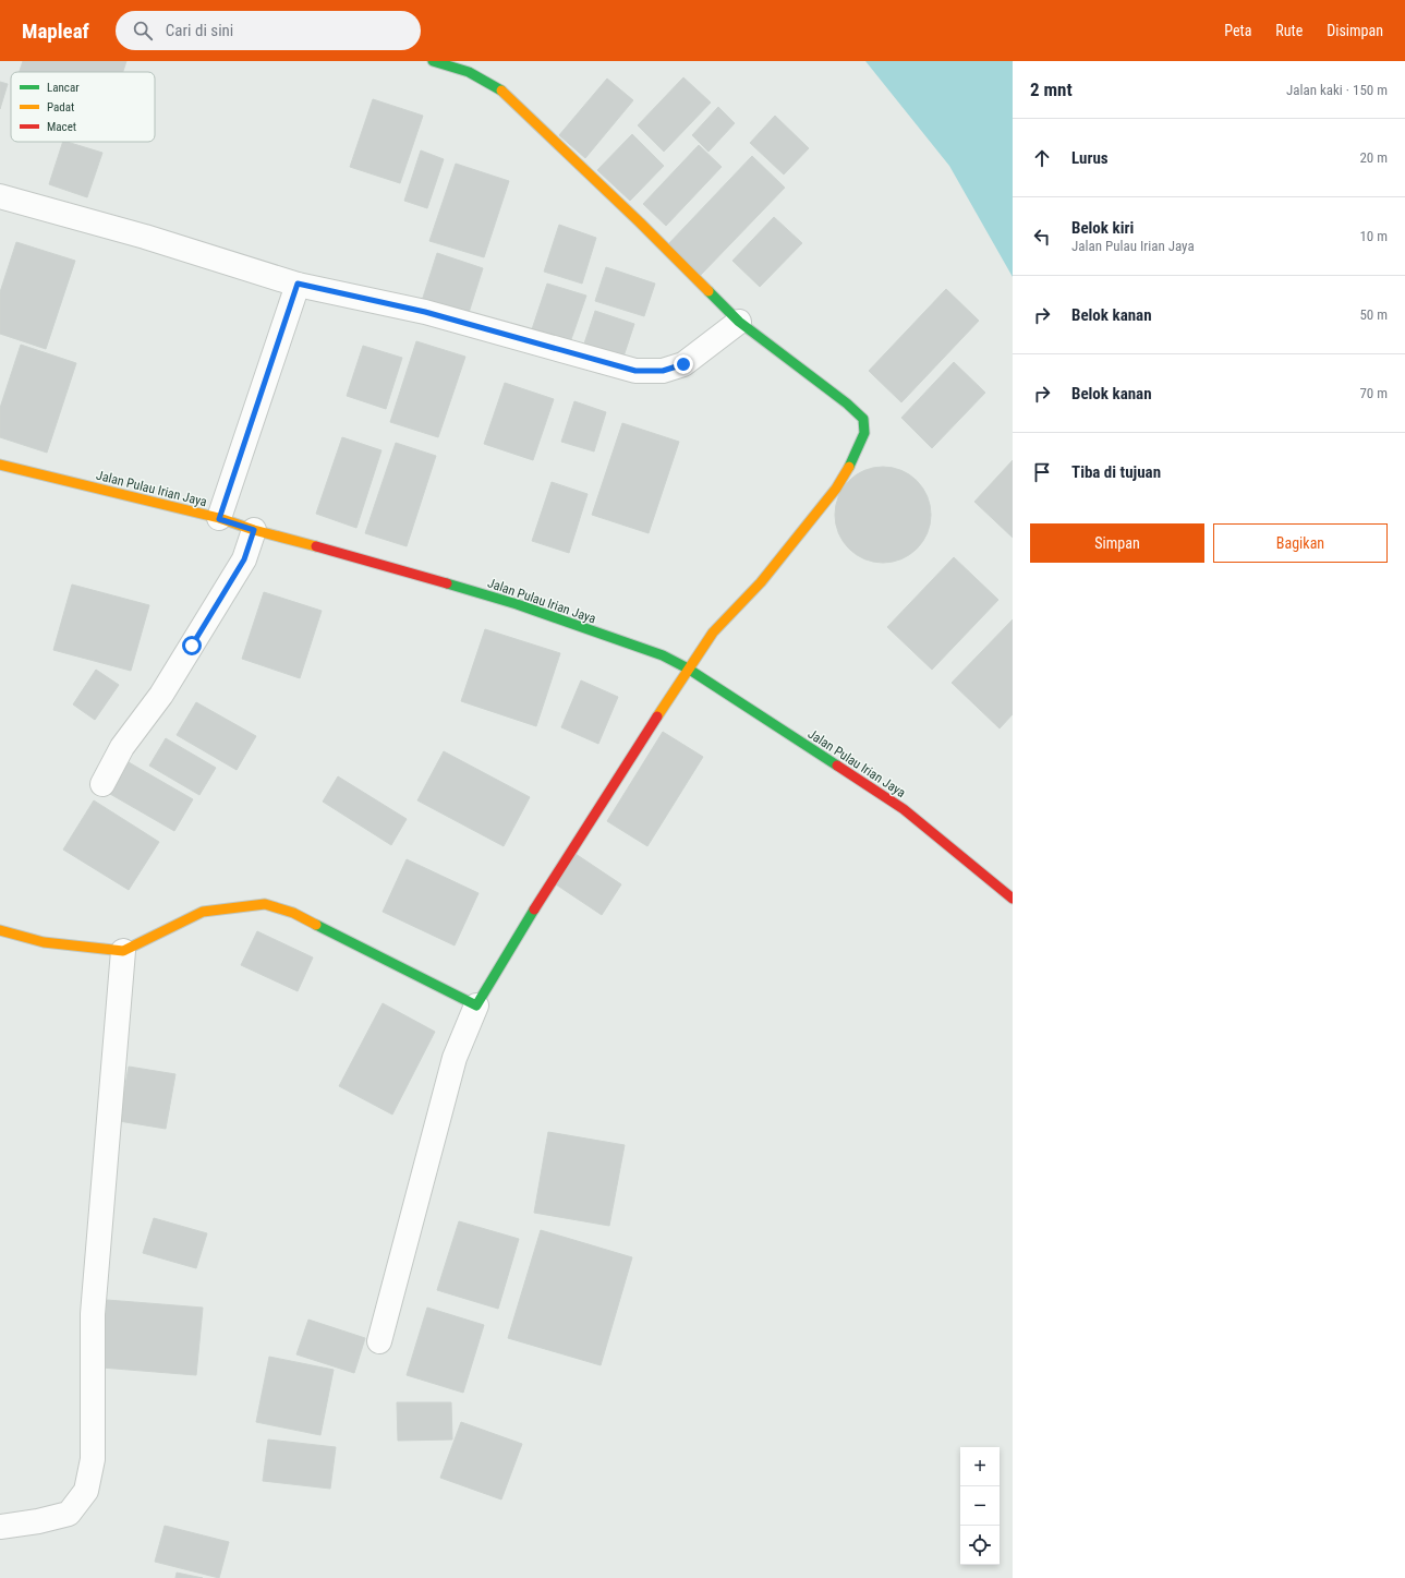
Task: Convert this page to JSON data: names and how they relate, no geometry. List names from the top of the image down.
{
  "streets": {
    "street": ["Jalan Pulau Irian Jaya"]
  },
  "legend": ["Lancar", "Padat", "Macet"],
  "page": {
    "header": "Mapleaf",
    "search": "Cari di sini",
    "nav": ["Peta", "Rute", "Disimpan"],
    "heading": ["2 mnt", "Jalan kaki · 150 m"],
    "list": [
      ["Lurus", "20 m"],
      ["Belok kiri", "Jalan Pulau Irian Jaya", "10 m"],
      ["Belok kanan", "50 m"],
      ["Belok kanan", "70 m"],
      "Tiba di tujuan"
    ],
    "buttons": ["Simpan", "Bagikan"],
    "map_buttons": ["+", "−"]
  }
}
